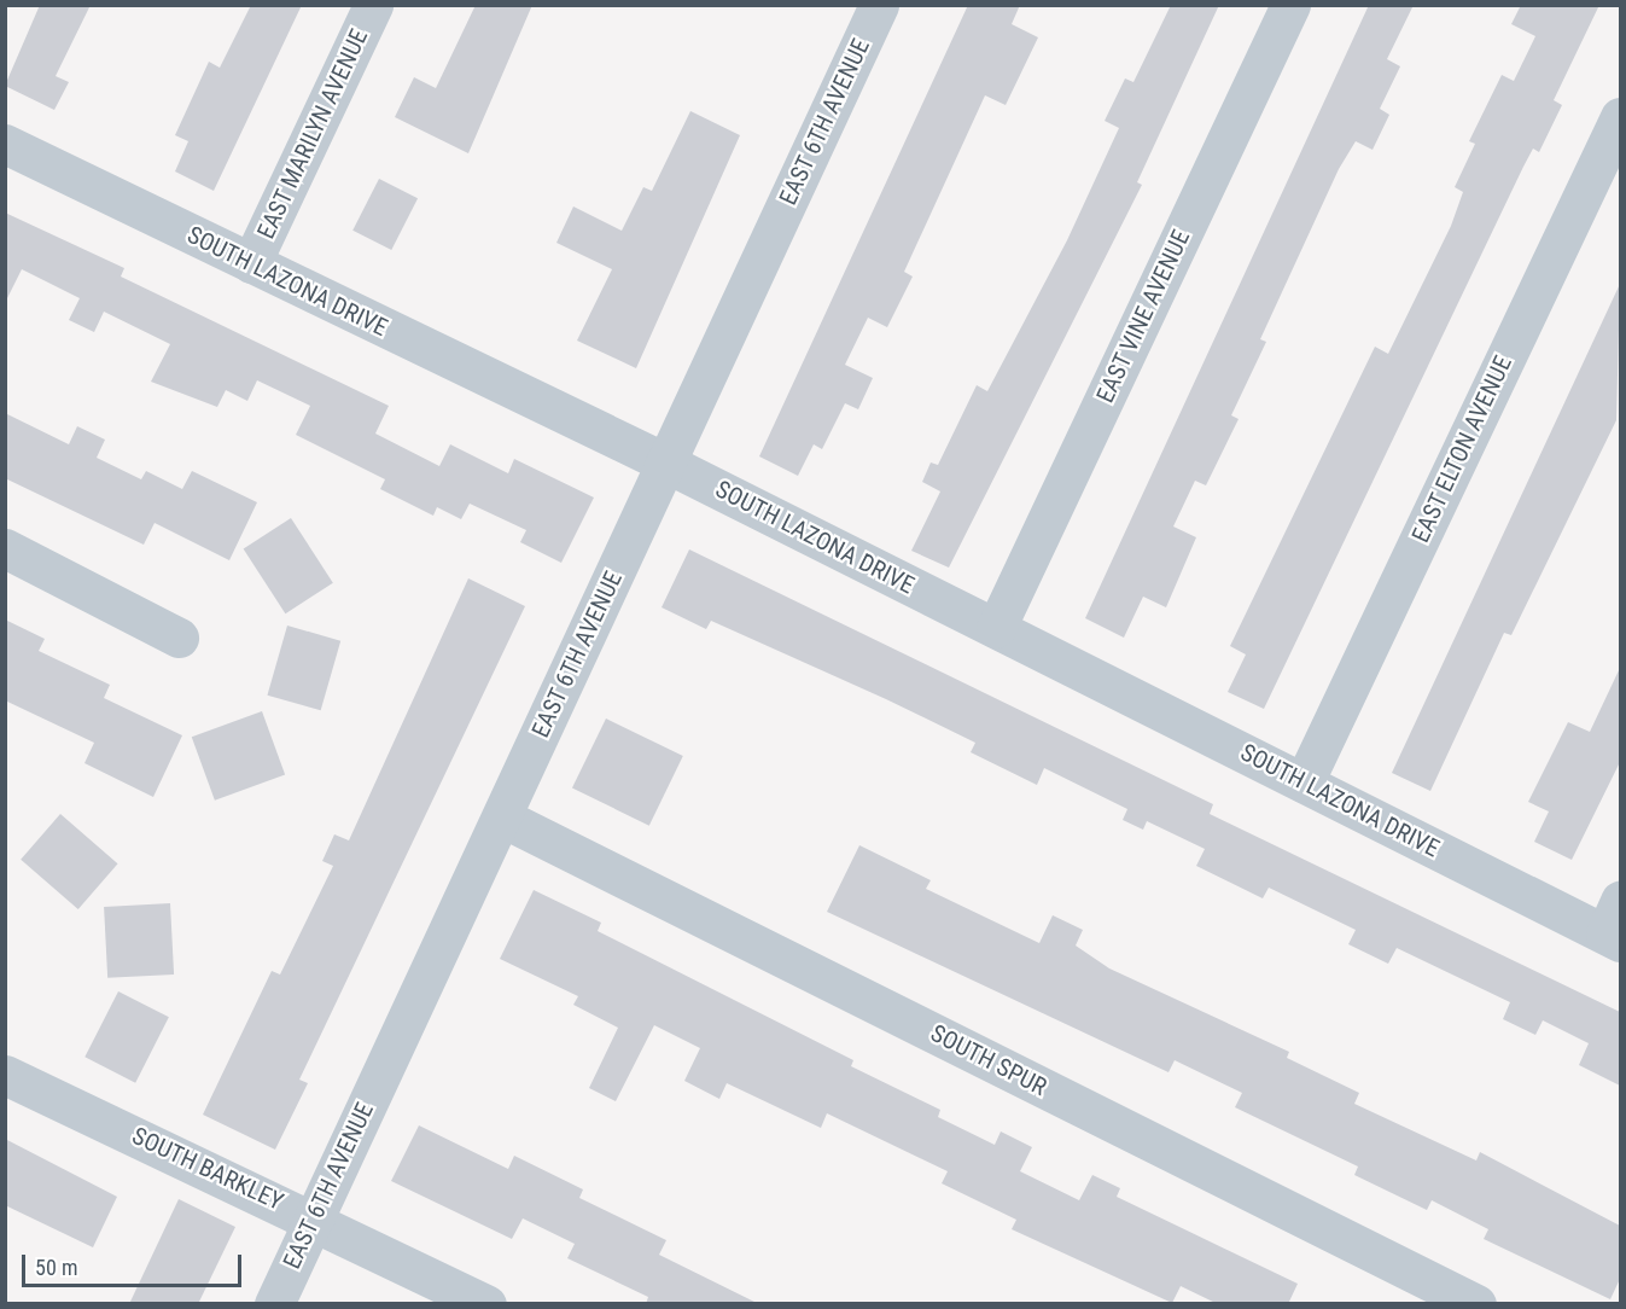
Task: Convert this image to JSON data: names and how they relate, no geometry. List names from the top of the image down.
{
  "streets": {
    "street": [
      "EAST 6TH AVENUE",
      "EAST MARILYN AVENUE",
      "SOUTH LAZONA DRIVE",
      "EAST VINE AVENUE",
      "EAST ELTON AVENUE",
      "SOUTH SPUR",
      "SOUTH BARKLEY"
    ]
  },
  "crossings": [
    ["EAST 6TH AVENUE", "SOUTH LAZONA DRIVE"],
    ["EAST 6TH AVENUE", "SOUTH SPUR"],
    ["EAST 6TH AVENUE", "SOUTH BARKLEY"],
    ["EAST MARILYN AVENUE", "SOUTH LAZONA DRIVE"],
    ["SOUTH LAZONA DRIVE", "EAST VINE AVENUE"],
    ["SOUTH LAZONA DRIVE", "EAST ELTON AVENUE"]
  ],
  "scale_bar": "50 m"
}
